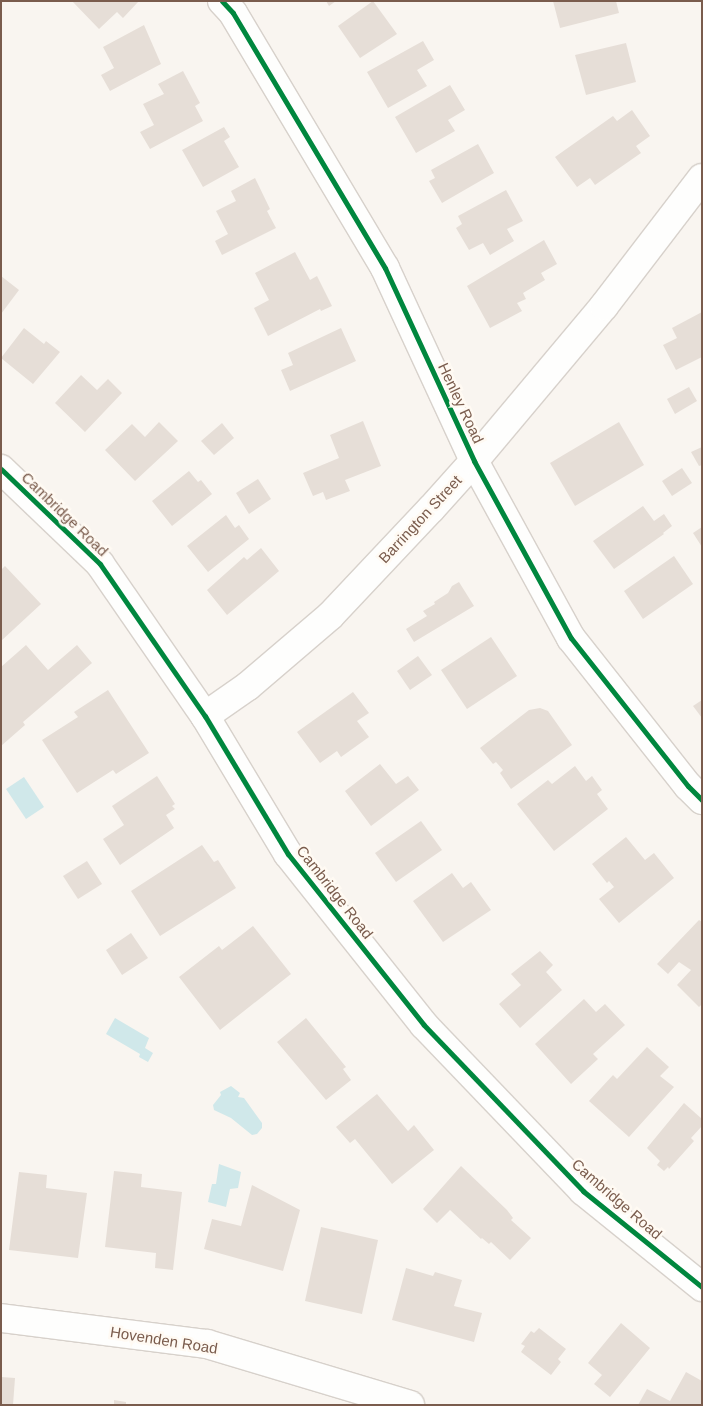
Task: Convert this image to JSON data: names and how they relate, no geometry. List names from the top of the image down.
{
  "streets": {
    "street": [
      "Henley Road",
      "Cambridge Road",
      "Barrington Street",
      "Hovenden Road"
    ]
  },
  "crossings": [
    ["Henley Road", "Barrington Street"],
    ["Cambridge Road", "Barrington Street"]
  ]
}
